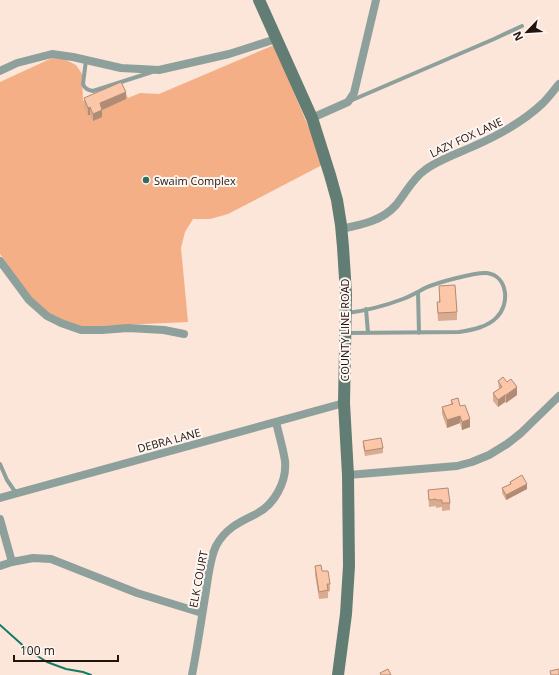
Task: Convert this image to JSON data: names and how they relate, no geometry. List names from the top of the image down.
{
  "streets": {
    "street": [
      "LAZY FOX LANE",
      "COUNTY LINE ROAD",
      "DEBRA LANE",
      "ELK COURT"
    ]
  },
  "crossings": [
    ["LAZY FOX LANE", "COUNTY LINE ROAD"],
    ["COUNTY LINE ROAD", "DEBRA LANE"],
    ["DEBRA LANE", "ELK COURT"]
  ],
  "places": ["Swaim Complex"],
  "scale_bar": "100 m",
  "north": "bottom left"
}
